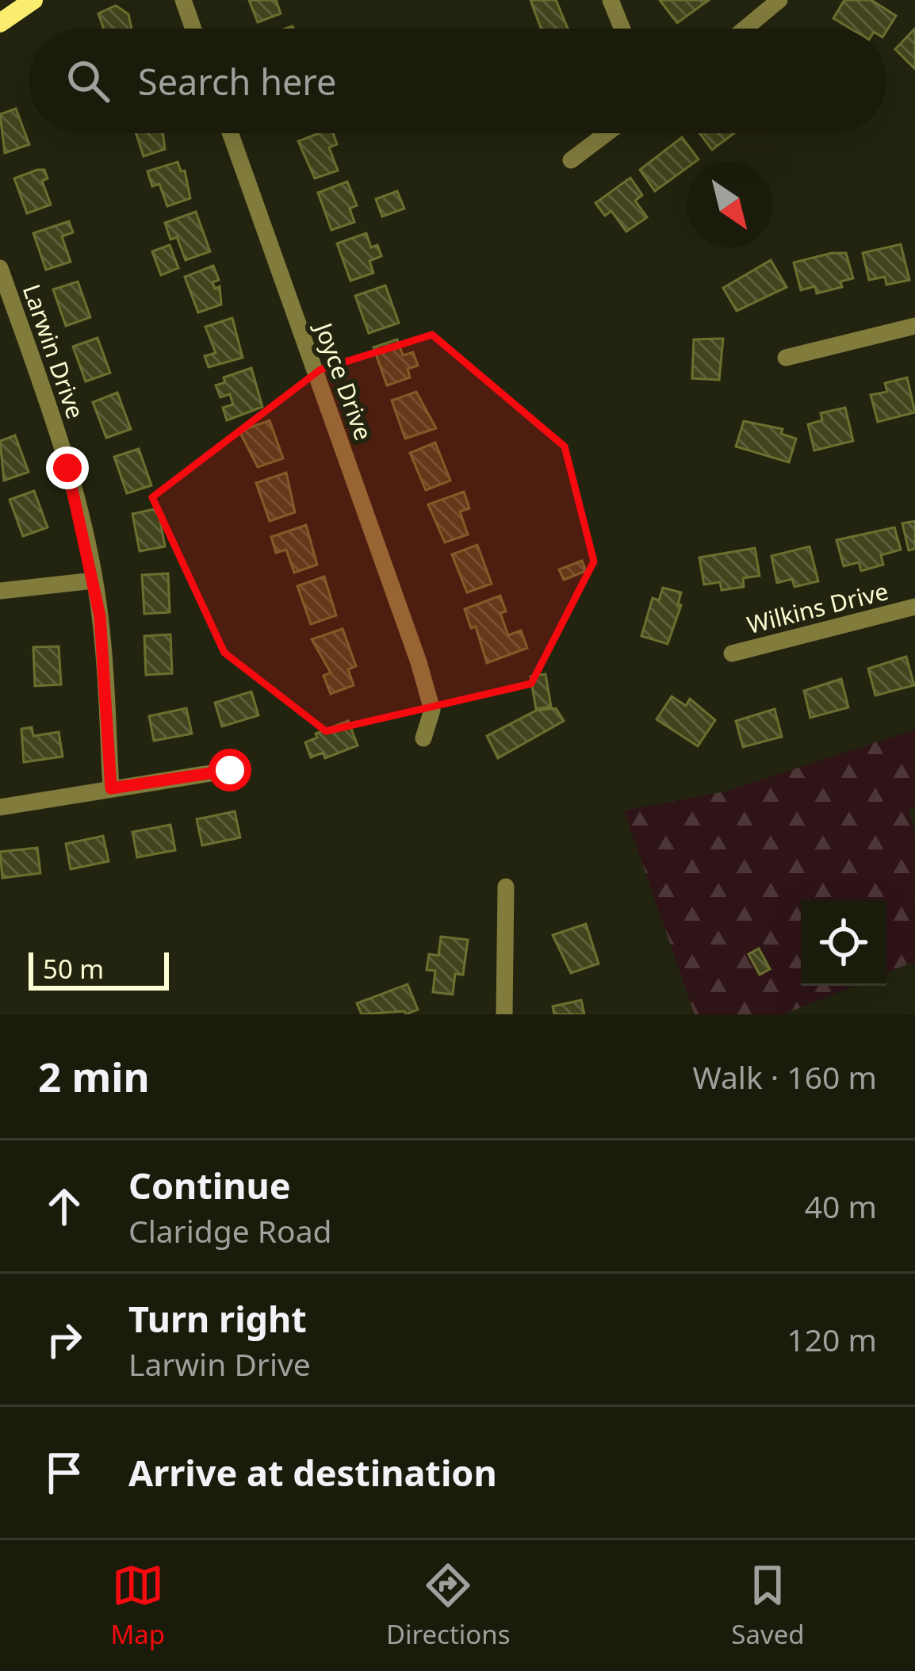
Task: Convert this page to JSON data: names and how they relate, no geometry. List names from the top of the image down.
{
  "streets": {
    "street": ["Larwin Drive", "Joyce Drive", "Wilkins Drive"]
  },
  "scale_bar": "50 m",
  "north": "bottom right",
  "page": {
    "search": "Search here",
    "scale": "50 m",
    "heading": ["2 min", "Walk · 160 m"],
    "list": [
      ["Continue", "Claridge Road", "40 m"],
      ["Turn right", "Larwin Drive", "120 m"],
      "Arrive at destination"
    ],
    "nav": ["Map", "Directions", "Saved"]
  }
}
